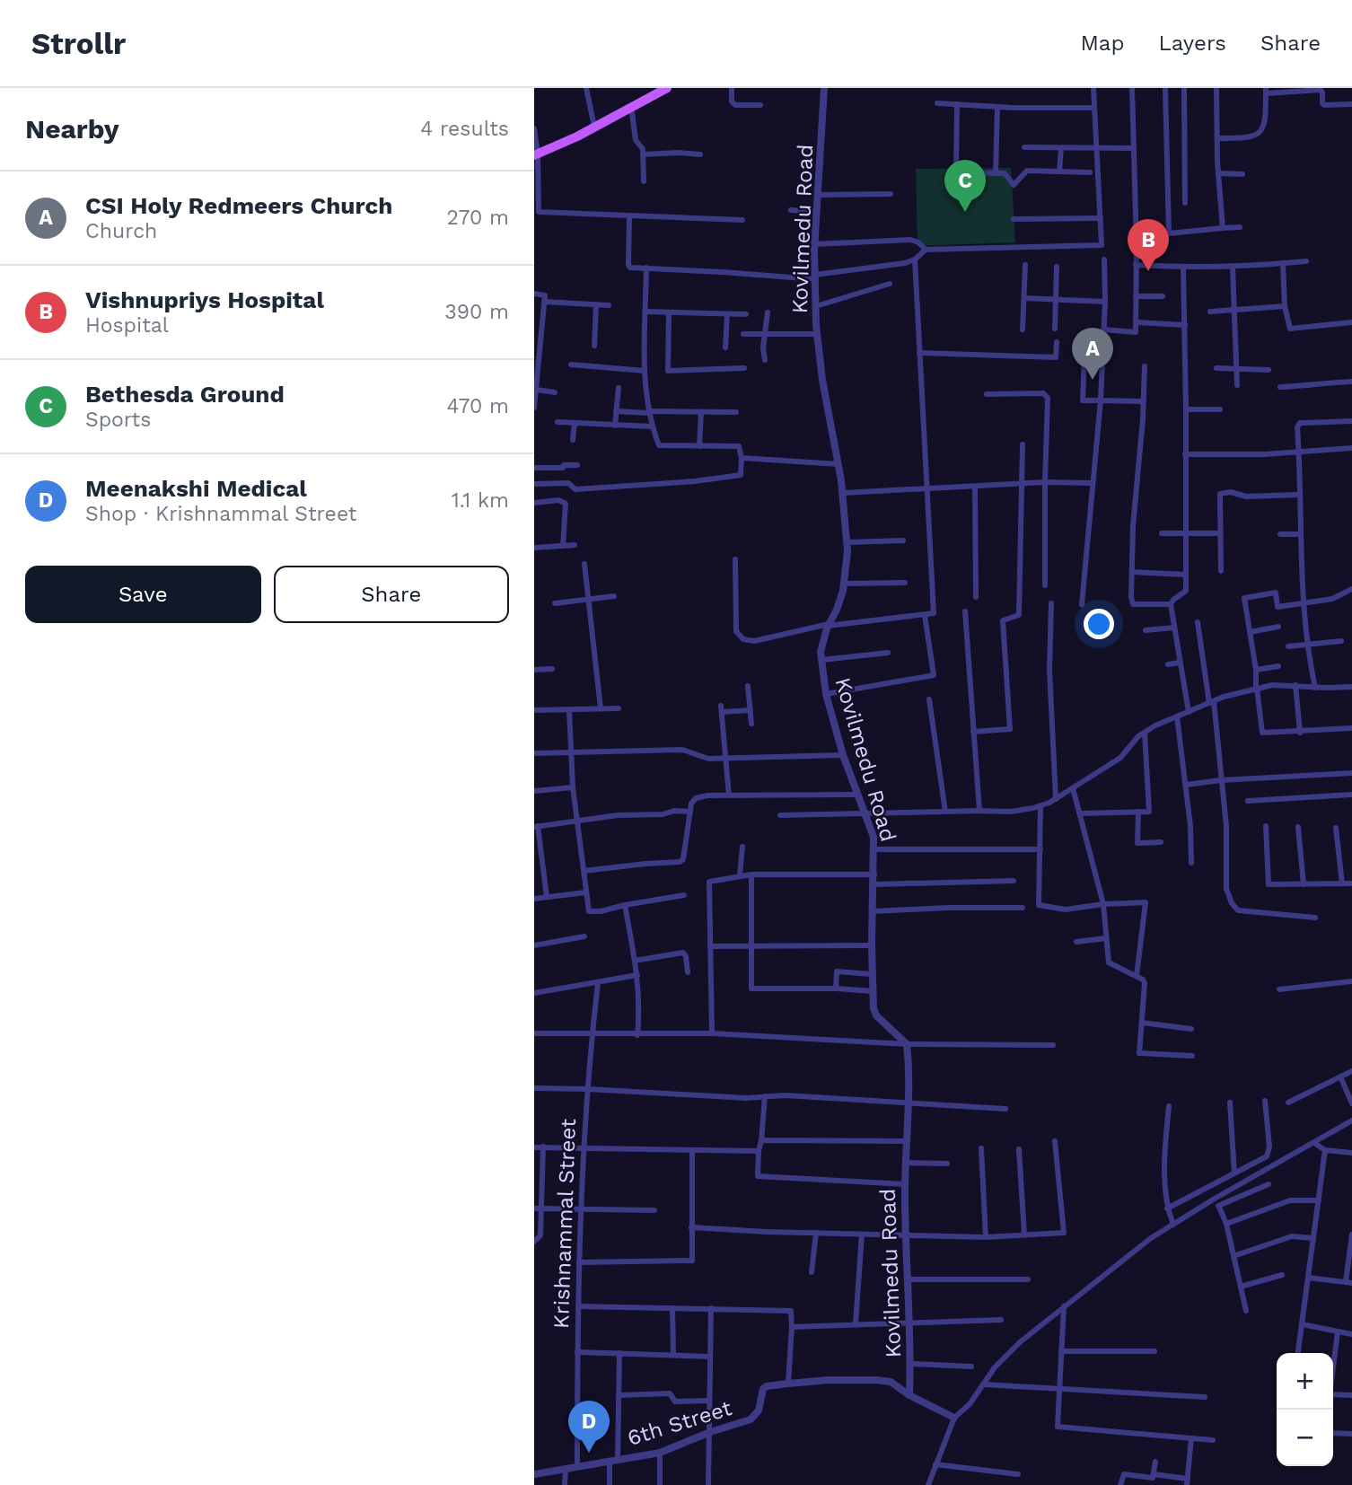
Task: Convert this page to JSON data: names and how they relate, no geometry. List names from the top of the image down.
{
  "streets": {
    "street": ["Kovilmedu Road", "Krishnammal Street", "6th Street"]
  },
  "crossings": [
    ["Kovilmedu Road", "6th Street"],
    ["Krishnammal Street", "6th Street"]
  ],
  "page": {
    "header": "Strollr",
    "nav": ["Map", "Layers", "Share"],
    "heading": ["Nearby", "4 results"],
    "pins": [
      "C",
      "B",
      "A",
      "D"
    ],
    "list": [
      {
        "mark": "A",
        "name": "CSI Holy Redmeers Church",
        "note": "Church",
        "value": "270 m"
      },
      {
        "mark": "B",
        "name": "Vishnupriys Hospital",
        "note": "Hospital",
        "value": "390 m"
      },
      {
        "mark": "C",
        "name": "Bethesda Ground",
        "note": "Sports",
        "value": "470 m"
      },
      {
        "mark": "D",
        "name": "Meenakshi Medical",
        "note": "Shop · Krishnammal Street",
        "value": "1.1 km"
      }
    ],
    "buttons": ["Save", "Share"],
    "map_buttons": ["+", "−"]
  }
}
